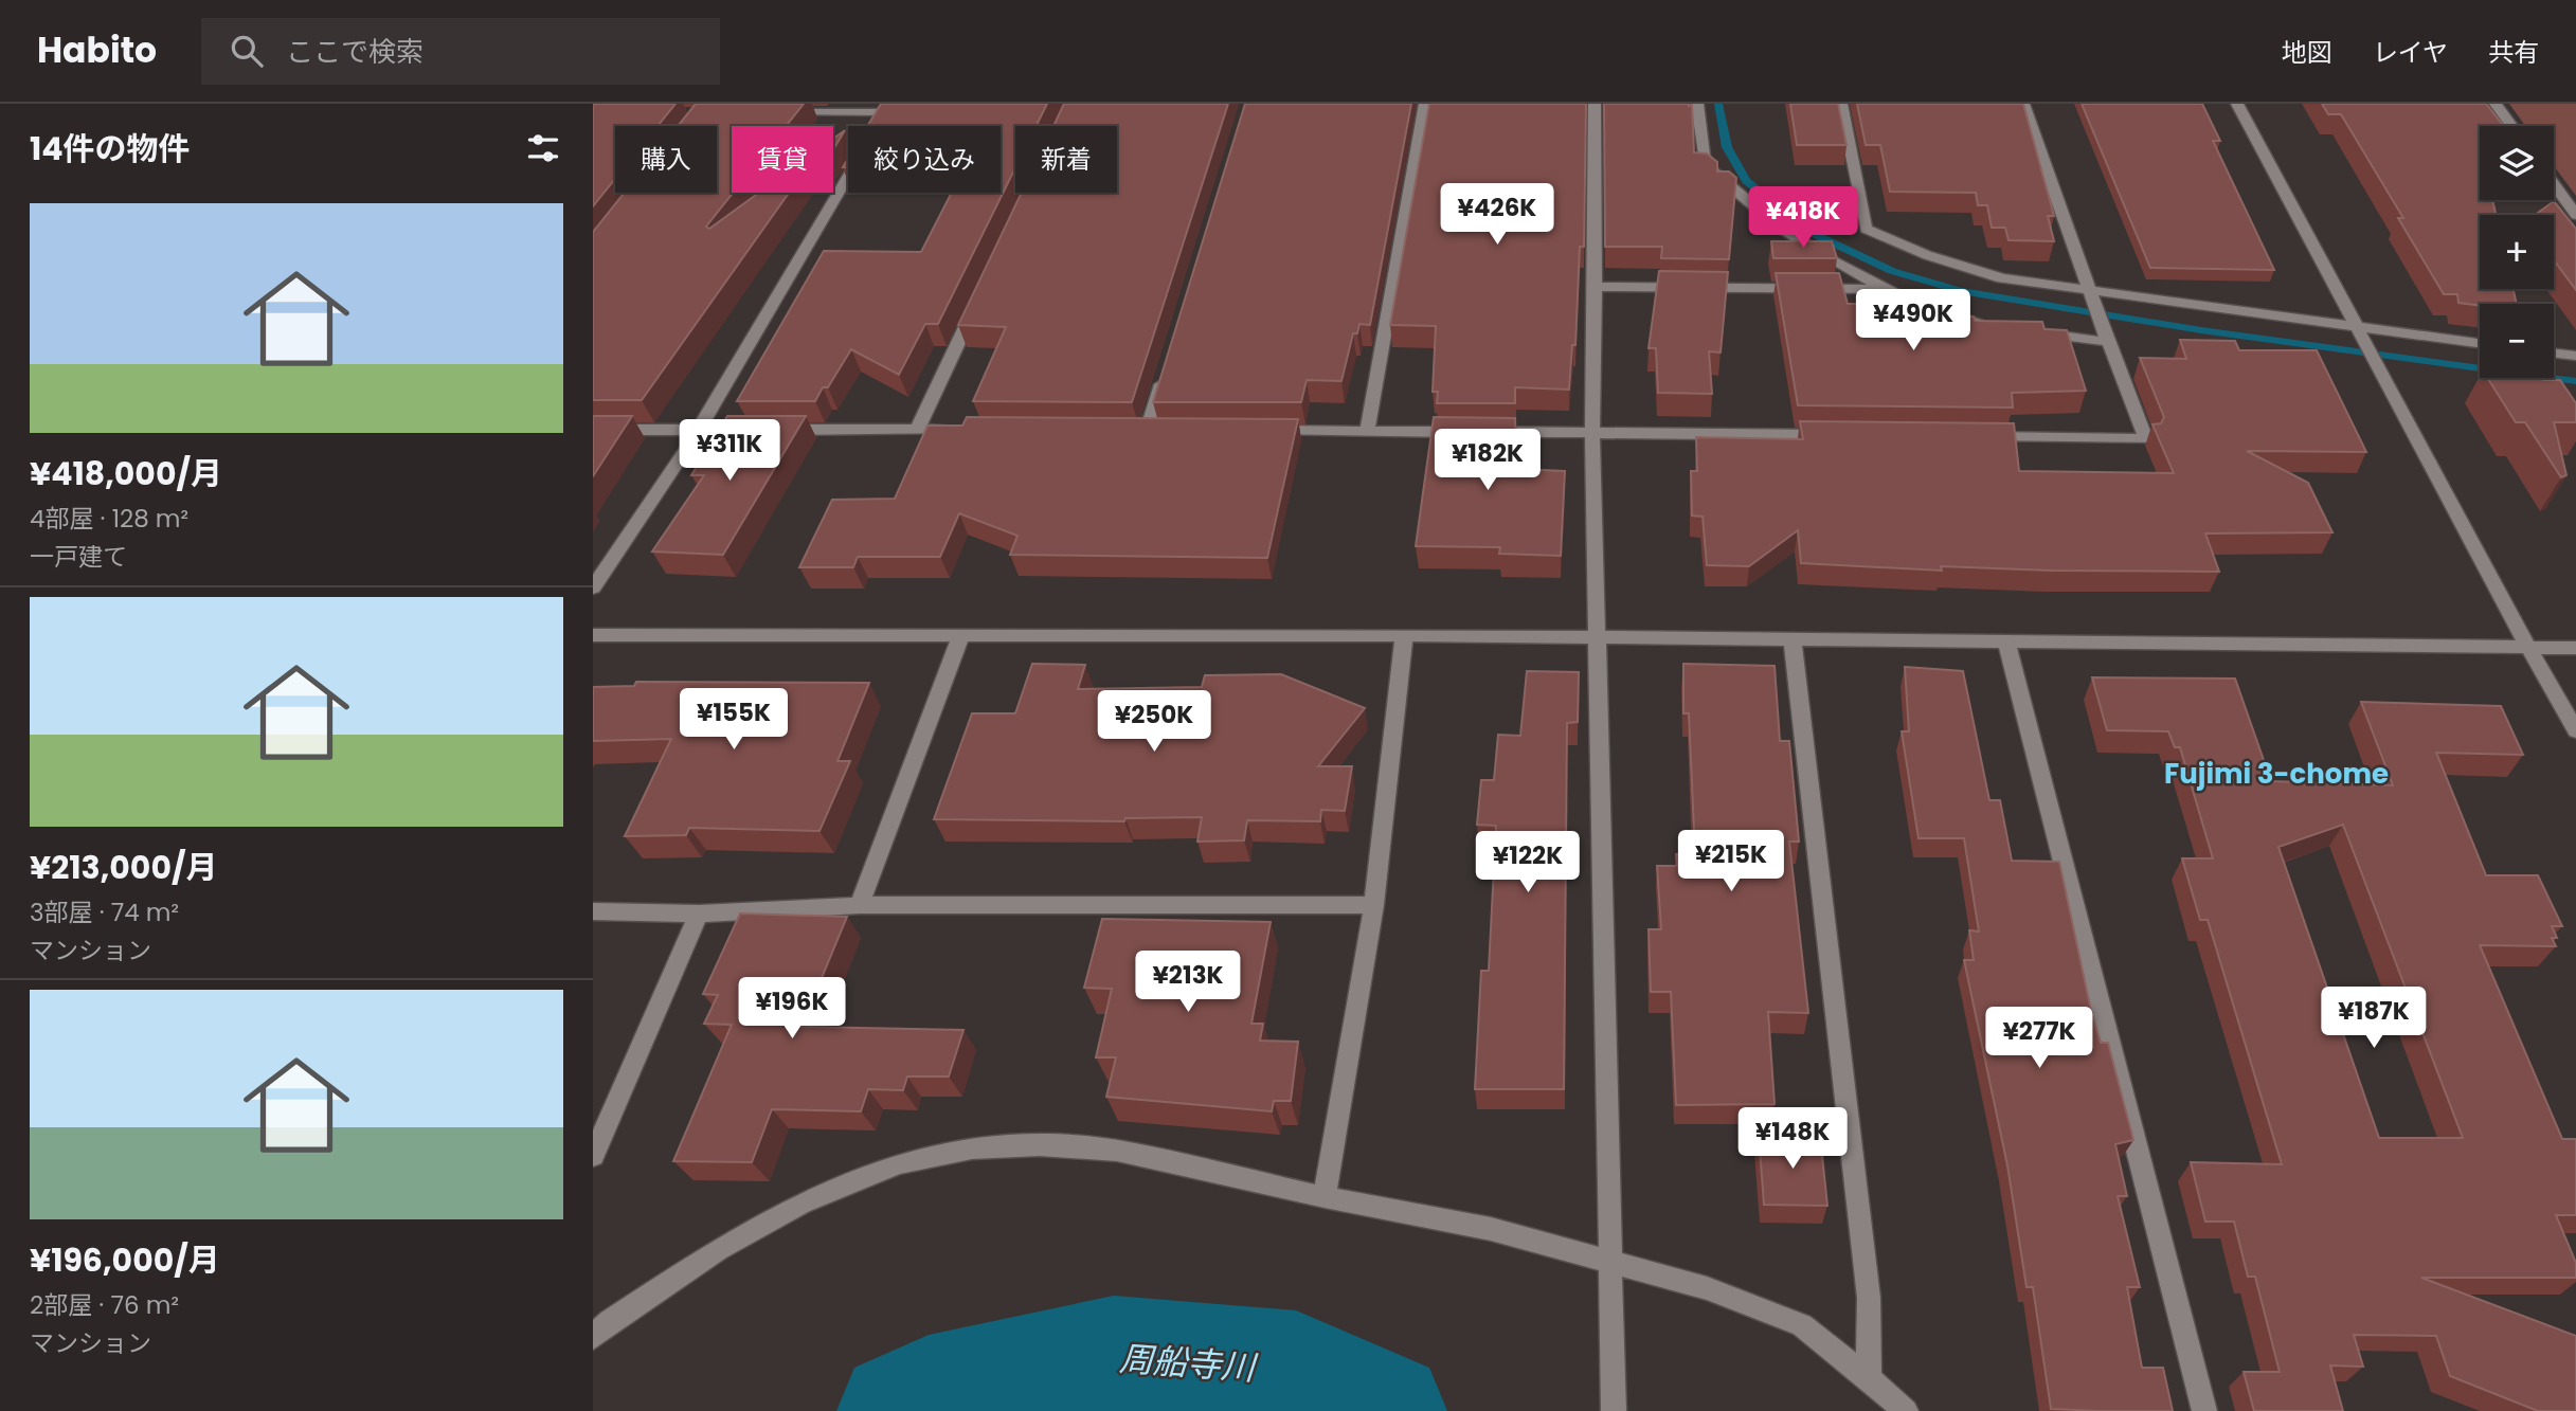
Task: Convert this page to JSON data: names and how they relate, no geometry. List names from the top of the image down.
{
  "districts": ["Fujimi 3-chome"],
  "water": ["周船寺川"],
  "page": {
    "header": "Habito",
    "search": "ここで検索",
    "nav": ["地図", "レイヤ", "共有"],
    "heading": "14件の物件",
    "map_buttons": ["+", "−"],
    "chip": [
      "購入",
      "賃貸",
      "絞り込み",
      "新着"
    ],
    "price": [
      "¥426K",
      "¥418K",
      "¥490K",
      "¥311K",
      "¥182K",
      "¥155K",
      "¥250K",
      "¥215K",
      "¥122K",
      "¥213K",
      "¥196K",
      "¥187K",
      "¥277K",
      "¥148K"
    ],
    "list": [
      {
        "name": "¥418,000/月",
        "note": "4部屋 · 128 m² · 一戸建て"
      },
      {
        "name": "¥213,000/月",
        "note": "3部屋 · 74 m² · マンション"
      },
      {
        "name": "¥196,000/月",
        "note": "2部屋 · 76 m² · マンション"
      }
    ]
  }
}
